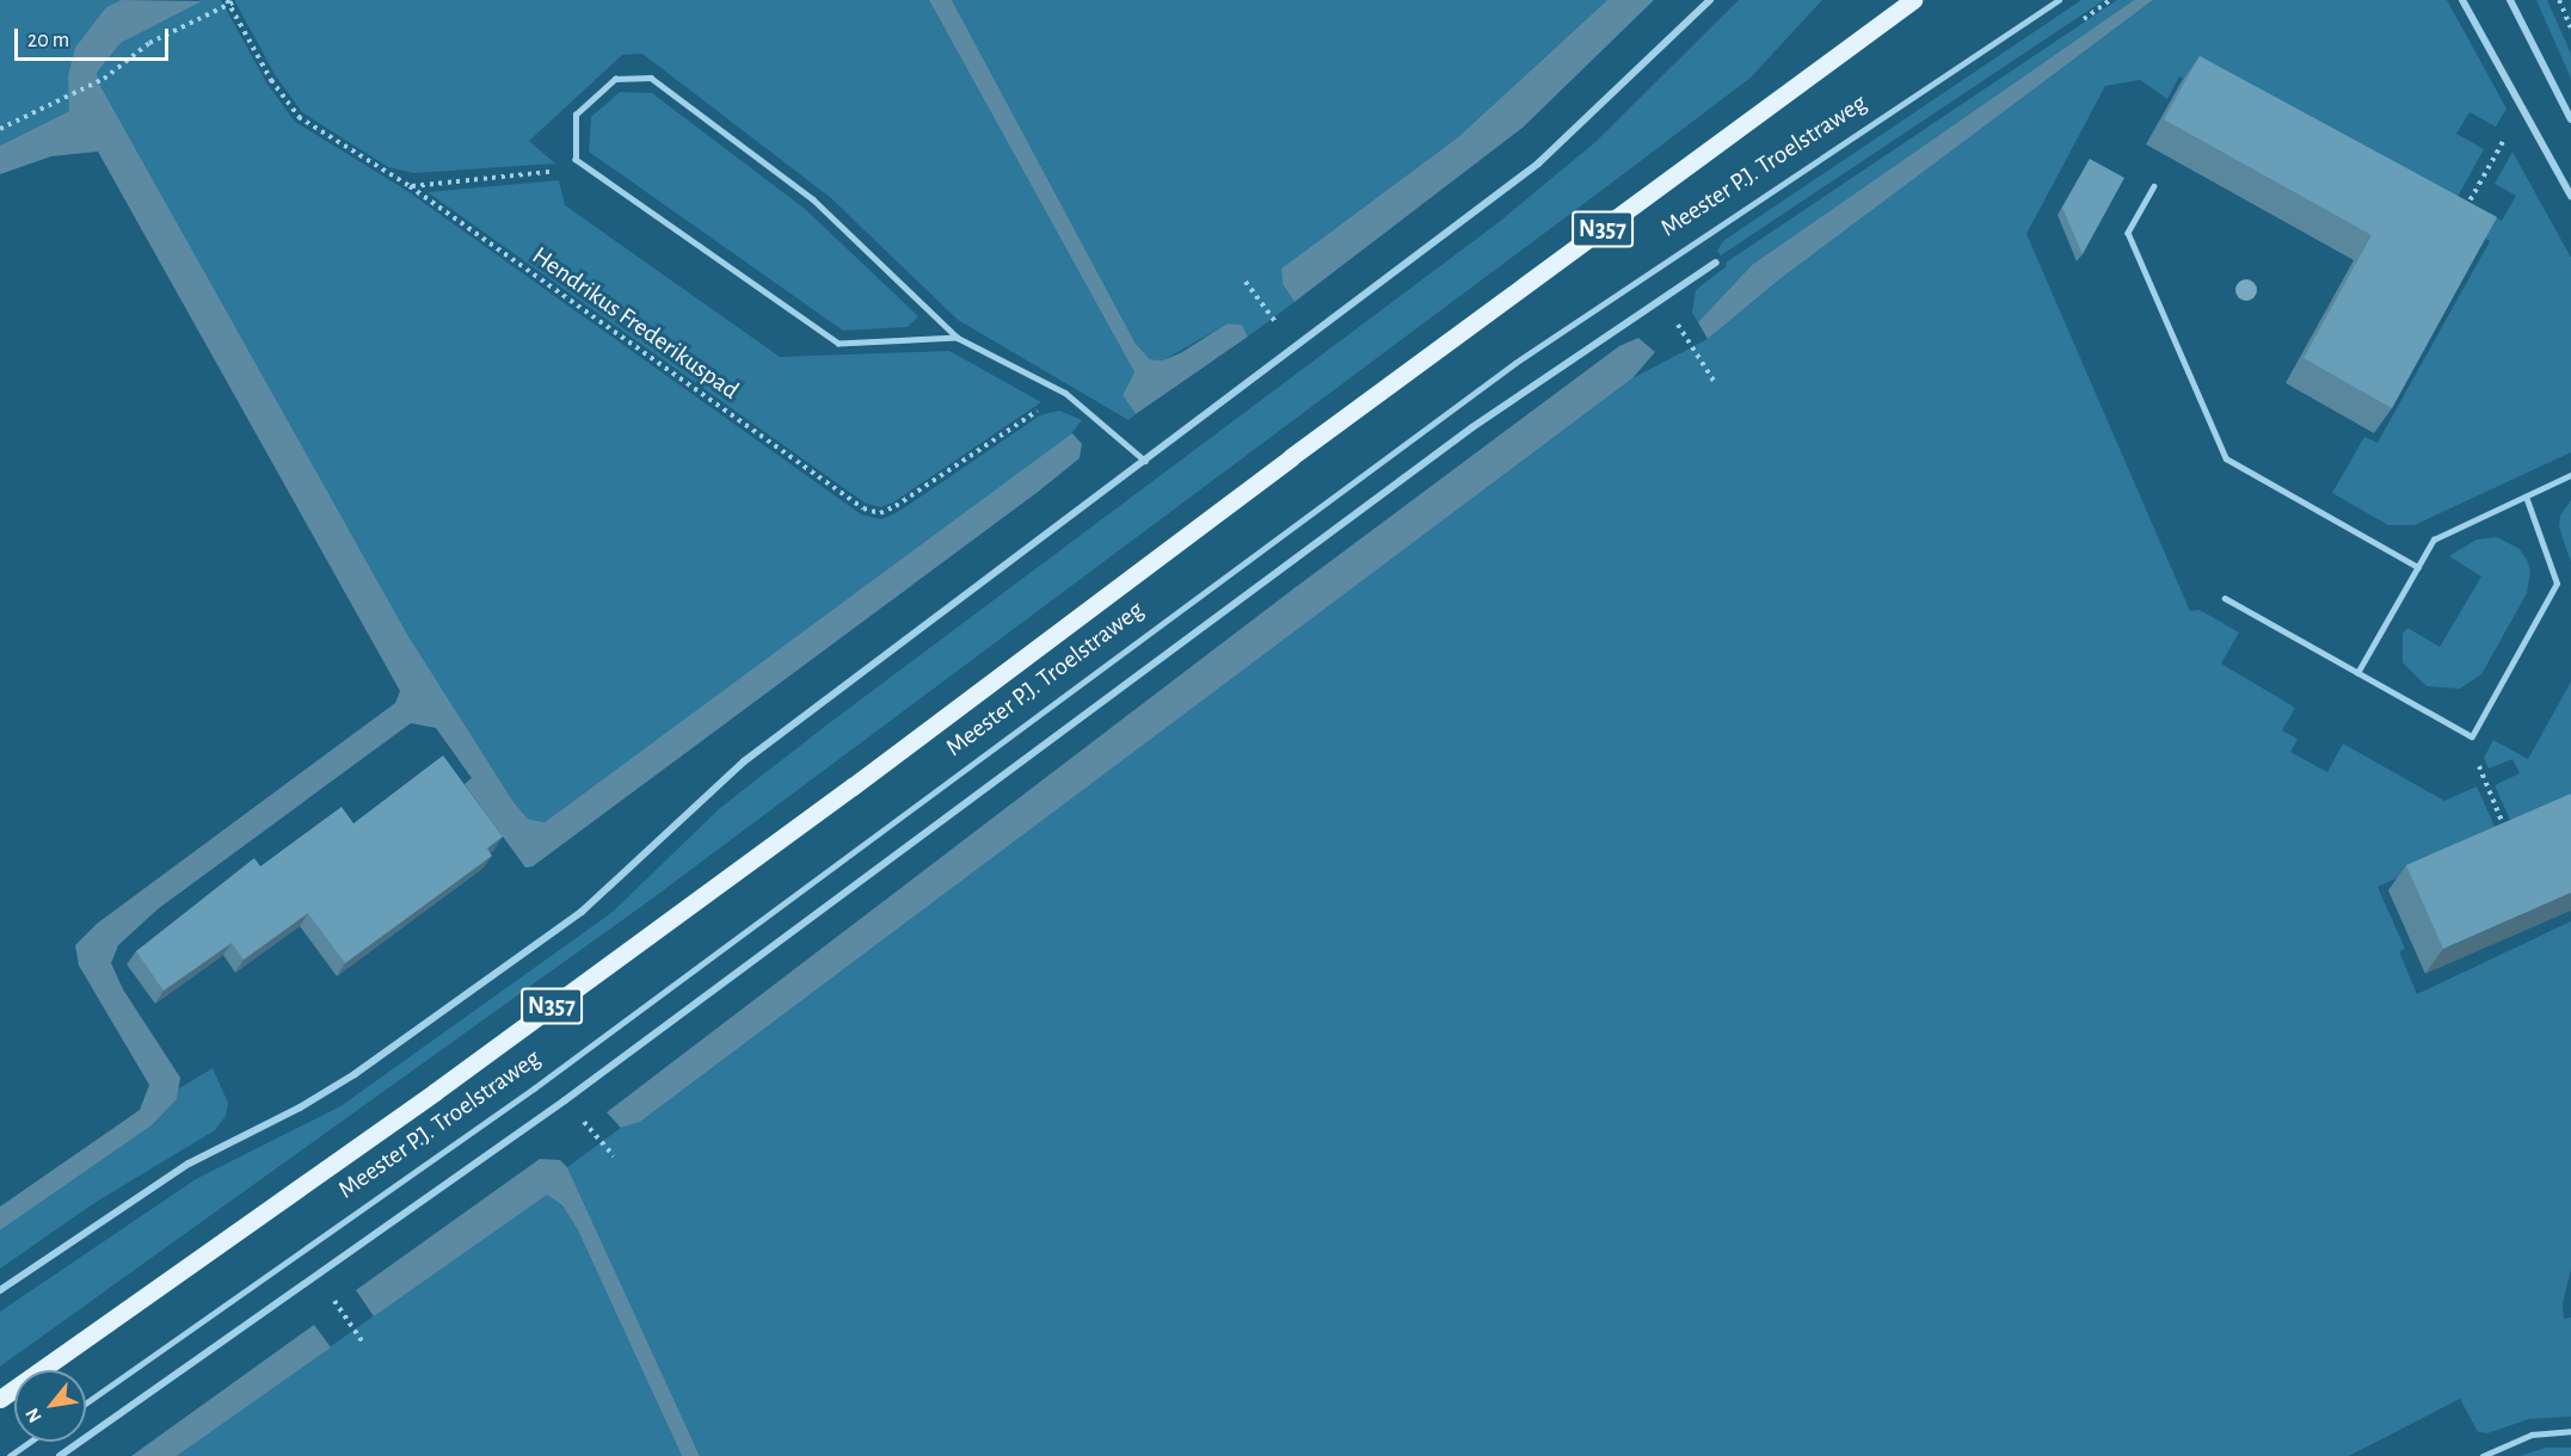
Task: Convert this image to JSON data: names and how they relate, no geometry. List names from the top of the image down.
{
  "streets": {
    "main road": ["Meester P.J. Troelstraweg", "N357"],
    "path": ["Hendrikus Frederikuspad"]
  },
  "scale_bar": "20 m",
  "north": "bottom left"
}
